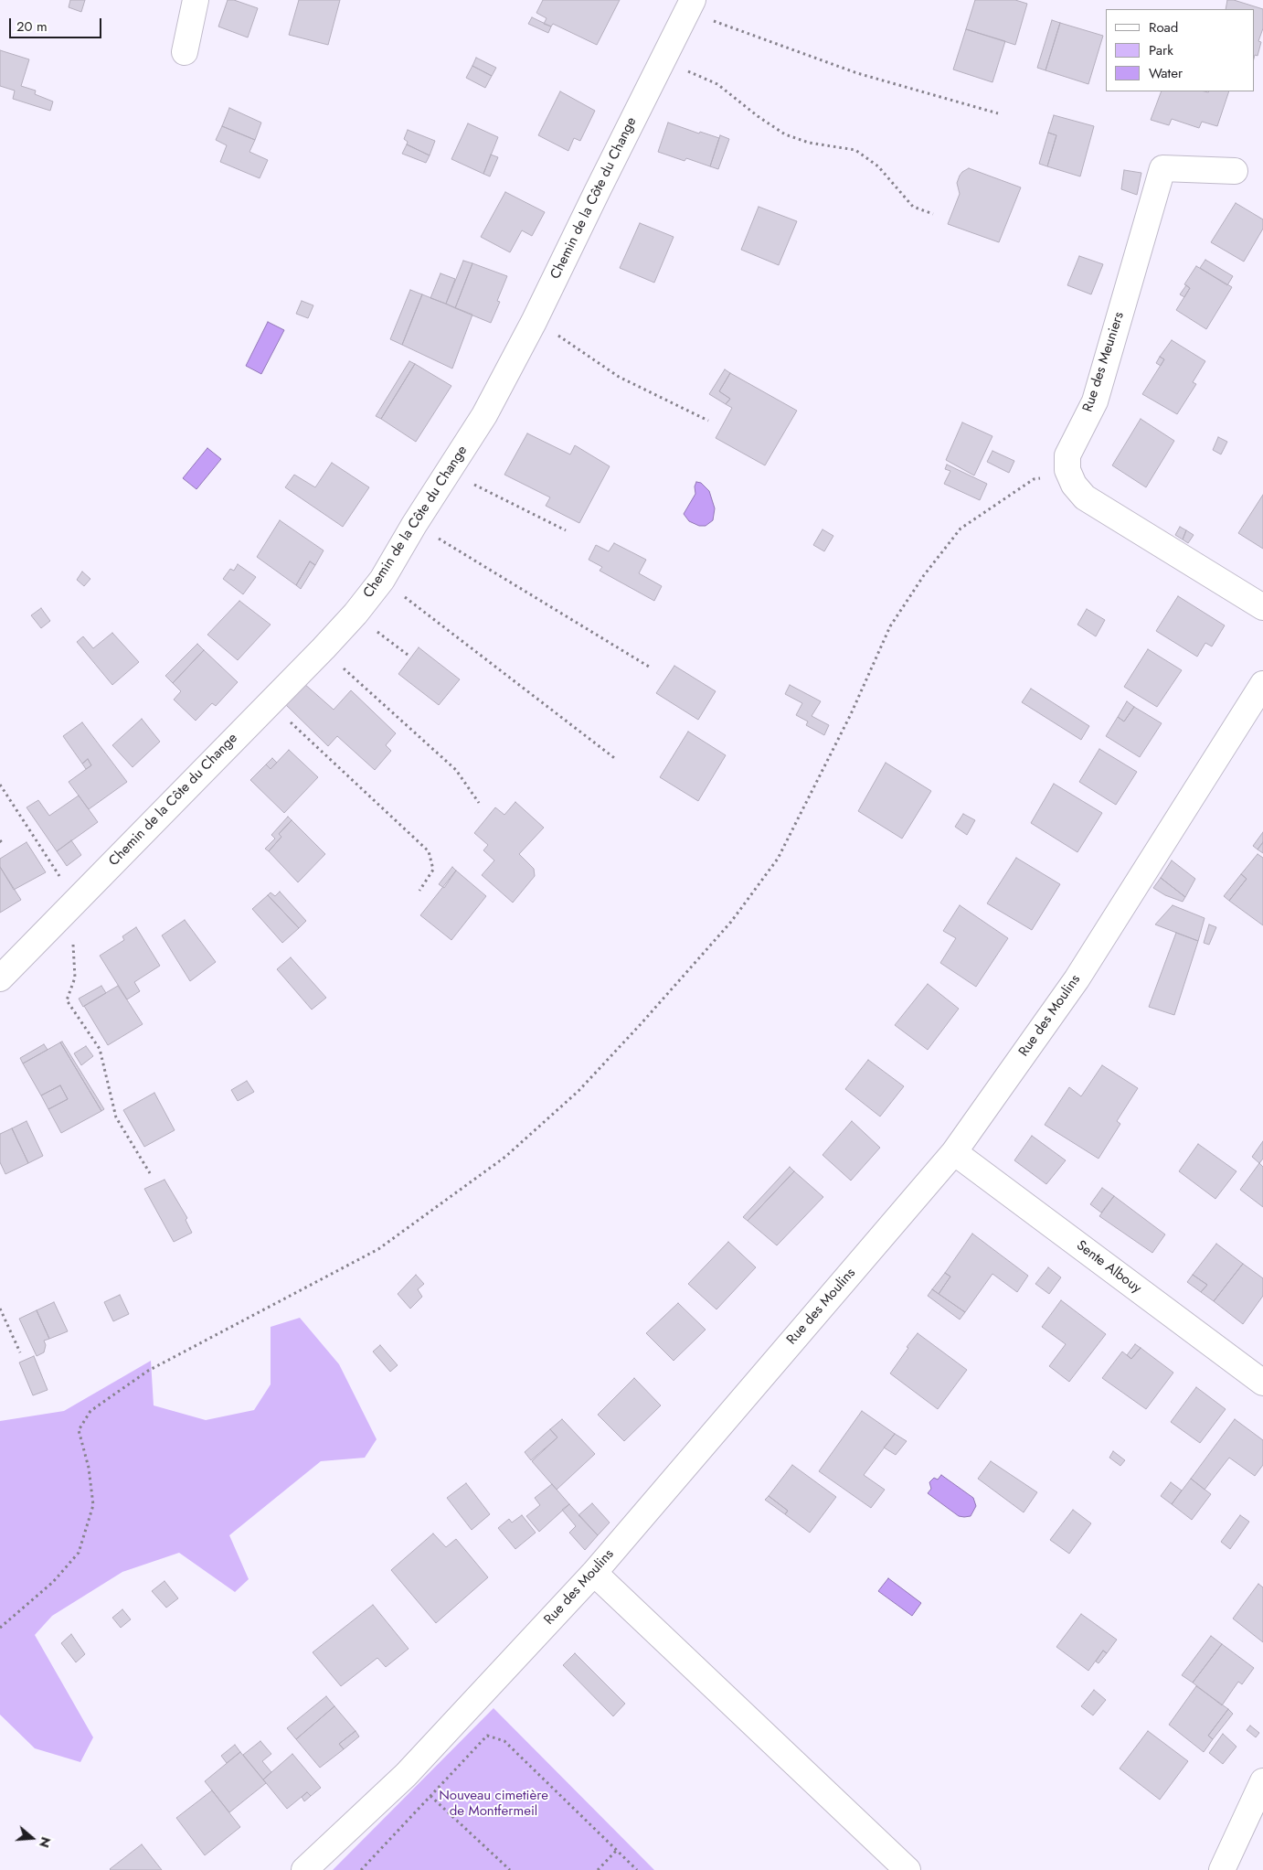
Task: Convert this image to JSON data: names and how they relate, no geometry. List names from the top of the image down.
{
  "streets": {
    "street": [
      "Chemin de la Côte du Change",
      "Rue des Meuniers",
      "Rue des Moulins",
      "Sente Albouy"
    ]
  },
  "crossings": [
    ["Rue des Moulins", "Sente Albouy"]
  ],
  "parks": ["Nouveau cimetière de Montfermeil"],
  "legend": ["Road", "Park", "Water"],
  "scale_bar": "20 m",
  "north": "right"
}
